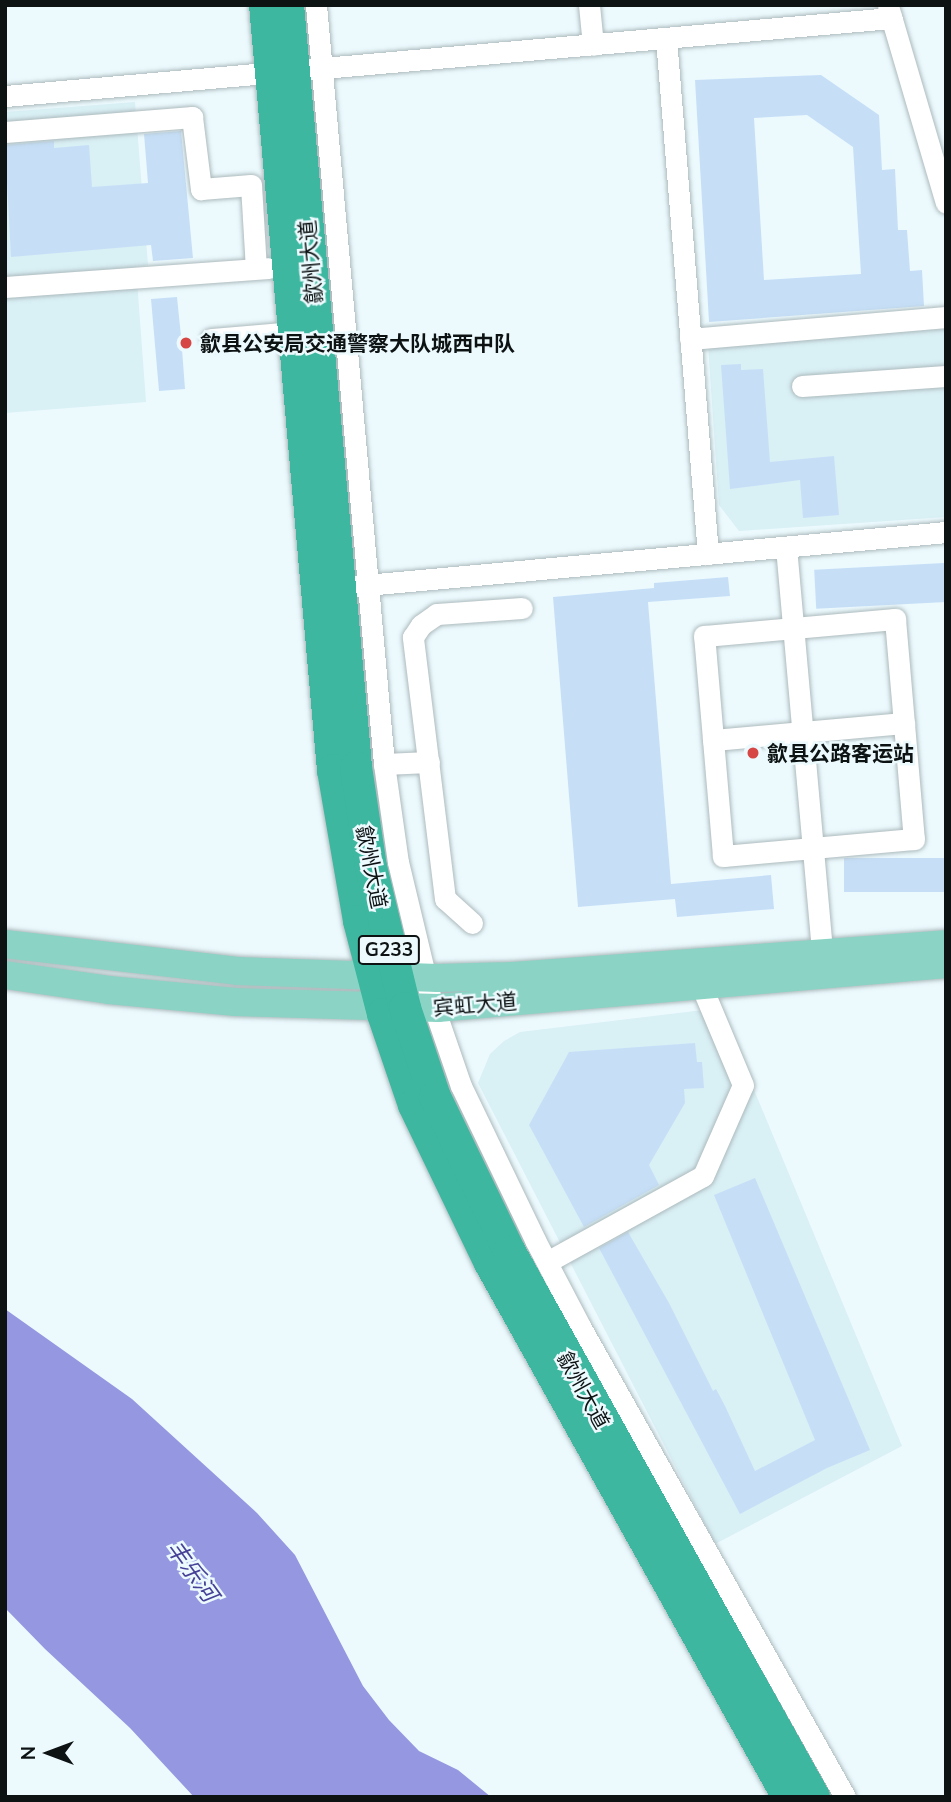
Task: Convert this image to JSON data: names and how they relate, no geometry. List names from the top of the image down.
{
  "streets": {
    "highway": ["歙州大道", "G233"],
    "main road": ["宾虹大道"]
  },
  "crossings": [
    ["歙州大道", "宾虹大道"]
  ],
  "water": ["丰乐河"],
  "places": ["歙县公安局交通警察大队城西中队", "歙县公路客运站"],
  "north": "left"
}
